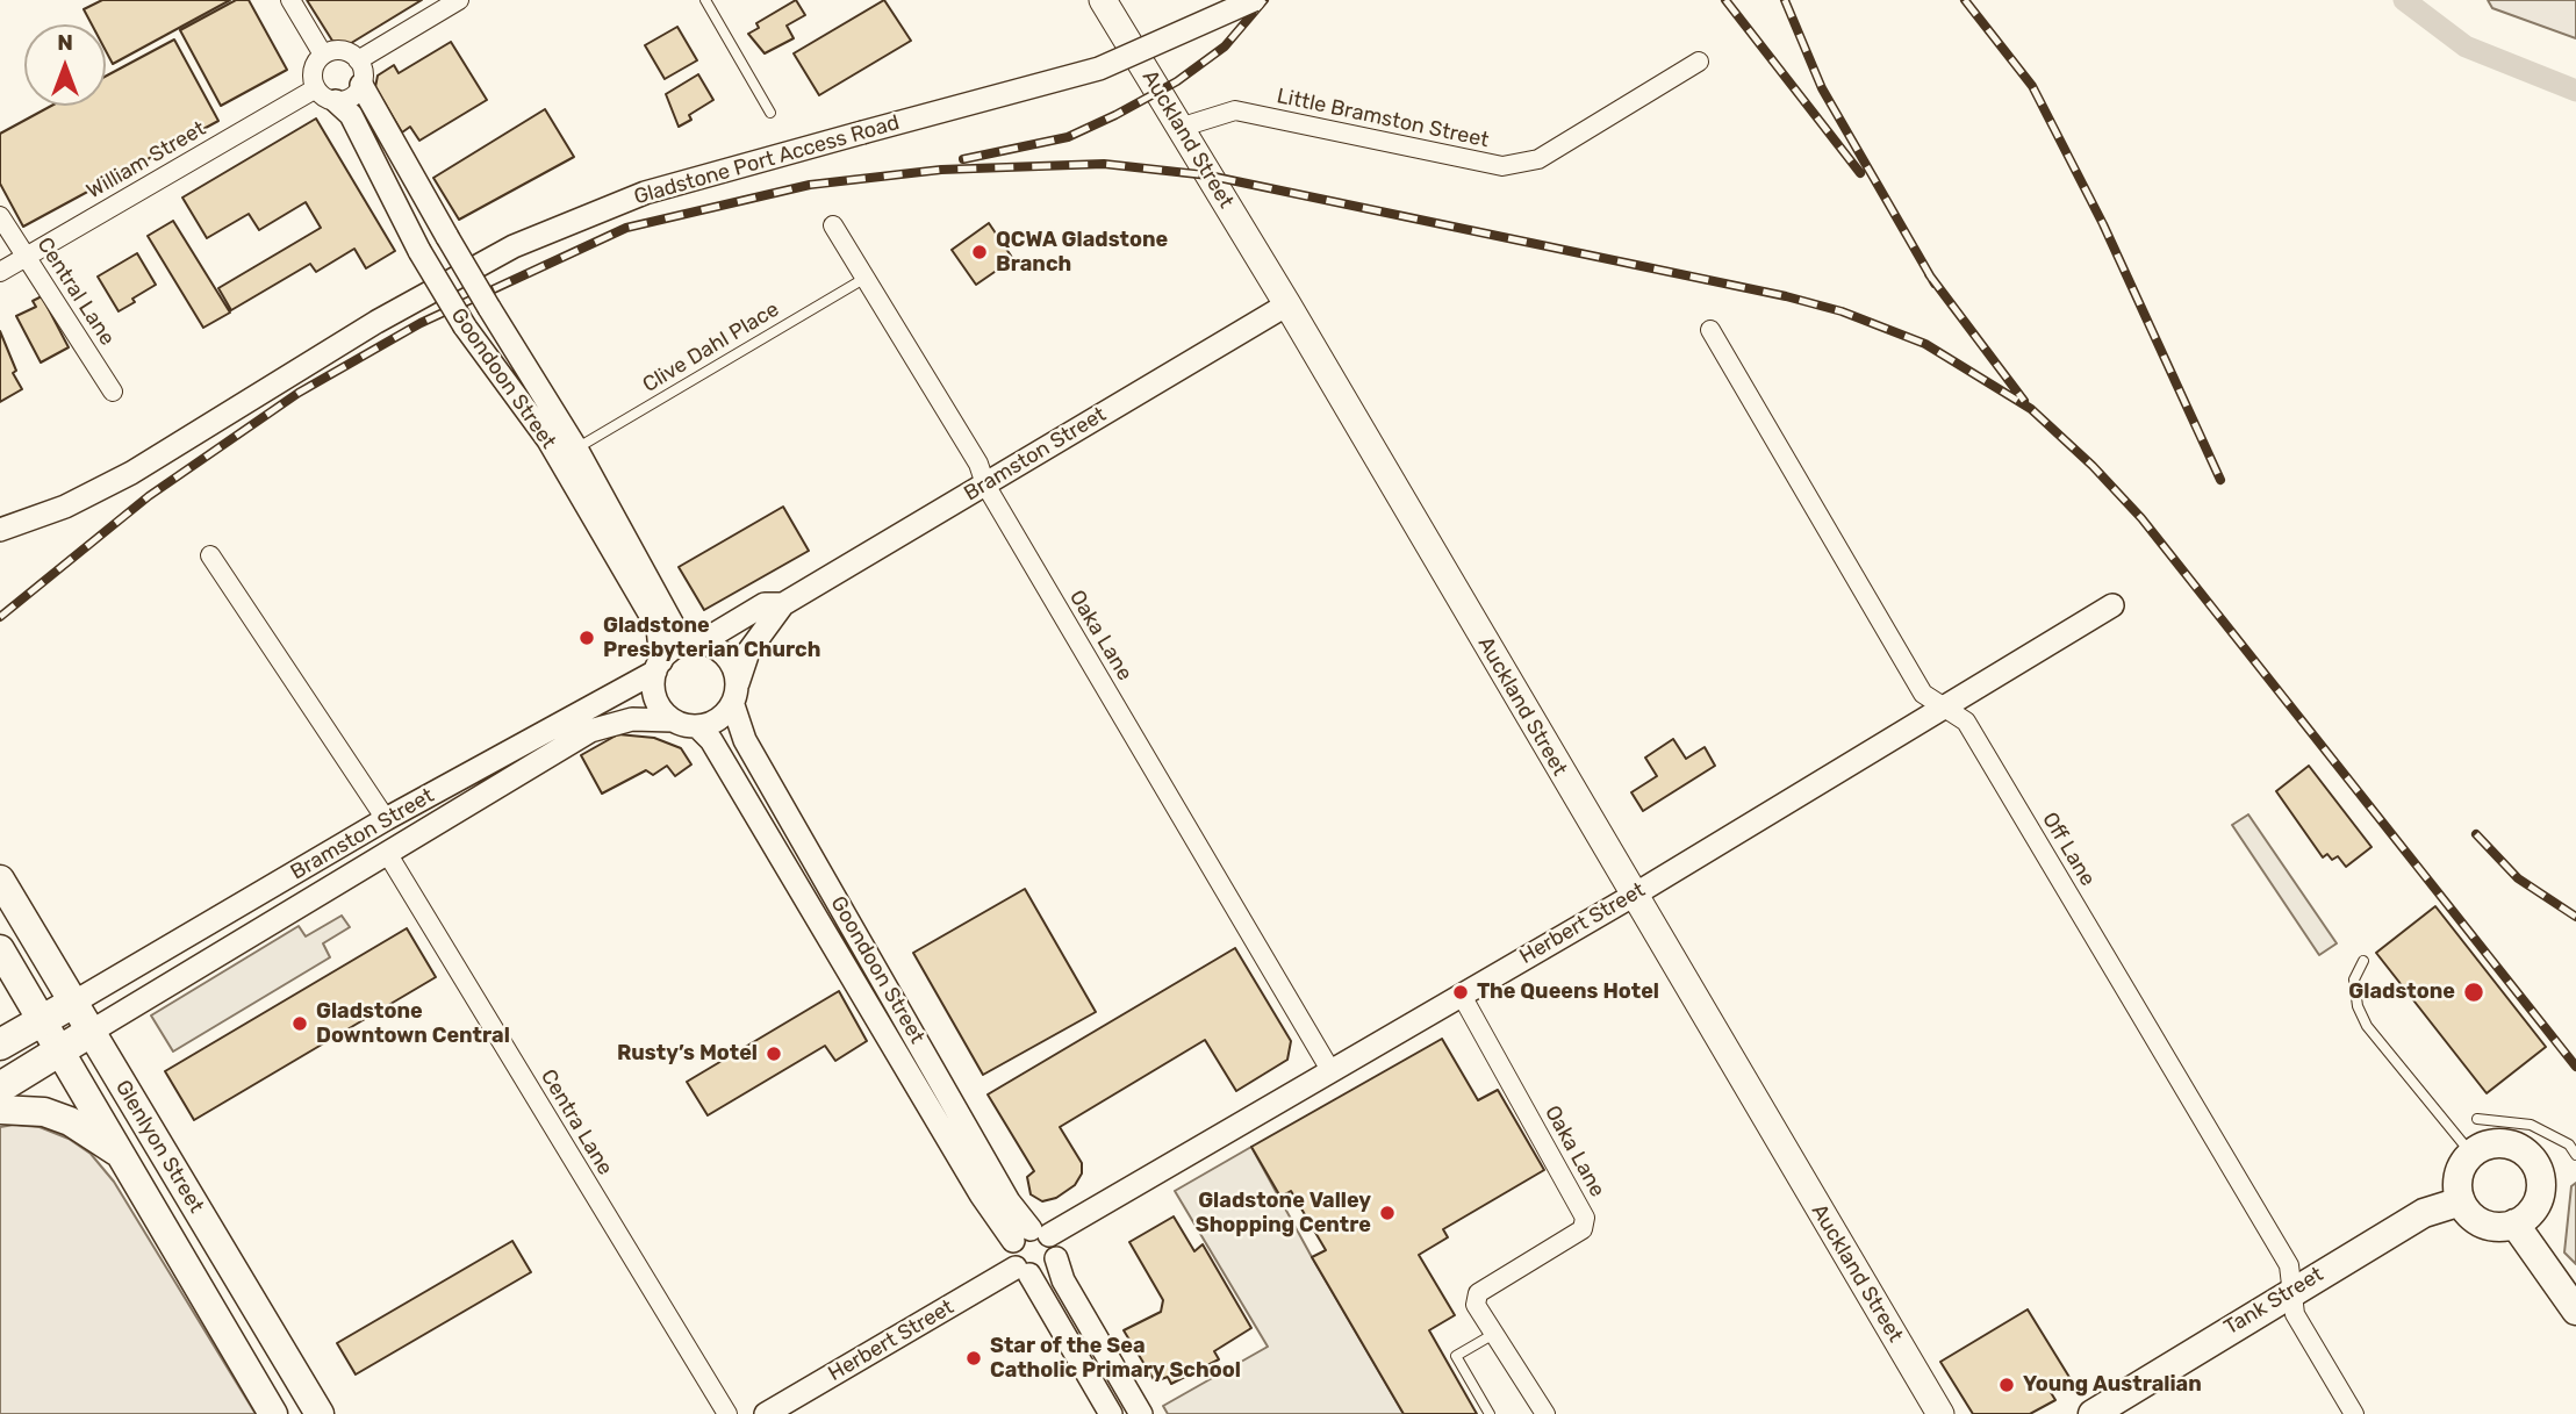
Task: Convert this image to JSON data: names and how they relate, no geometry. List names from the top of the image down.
{
  "streets": {
    "main road": ["Auckland Street", "Glenlyon Street", "Tank Street"],
    "street": [
      "Little Bramston Street",
      "William Street",
      "Gladstone Port Access Road",
      "Central Lane",
      "Goondoon Street",
      "Bramston Street",
      "Oaka Lane",
      "Off Lane",
      "Herbert Street",
      "Centra Lane"
    ],
    "lane": ["Clive Dahl Place"]
  },
  "crossings": [
    ["Little Bramston Street", "Auckland Street"],
    ["Auckland Street", "Bramston Street"],
    ["Auckland Street", "Herbert Street"],
    ["William Street", "Central Lane"],
    ["William Street", "Goondoon Street"],
    ["Clive Dahl Place", "Goondoon Street"],
    ["Clive Dahl Place", "Oaka Lane"],
    ["Goondoon Street", "Bramston Street"],
    ["Goondoon Street", "Herbert Street"],
    ["Bramston Street", "Oaka Lane"],
    ["Bramston Street", "Centra Lane"],
    ["Bramston Street", "Glenlyon Street"],
    ["Oaka Lane", "Herbert Street"],
    ["Off Lane", "Herbert Street"],
    ["Off Lane", "Tank Street"]
  ],
  "places": [
    "QCWA Gladstone Branch",
    "Gladstone Presbyterian Church",
    "The Queens Hotel",
    "Gladstone",
    "Gladstone Downtown Central",
    "Rusty’s Motel",
    "Gladstone Valley Shopping Centre",
    "Star of the Sea Catholic Primary School",
    "Young Australian"
  ],
  "north": "top"
}
